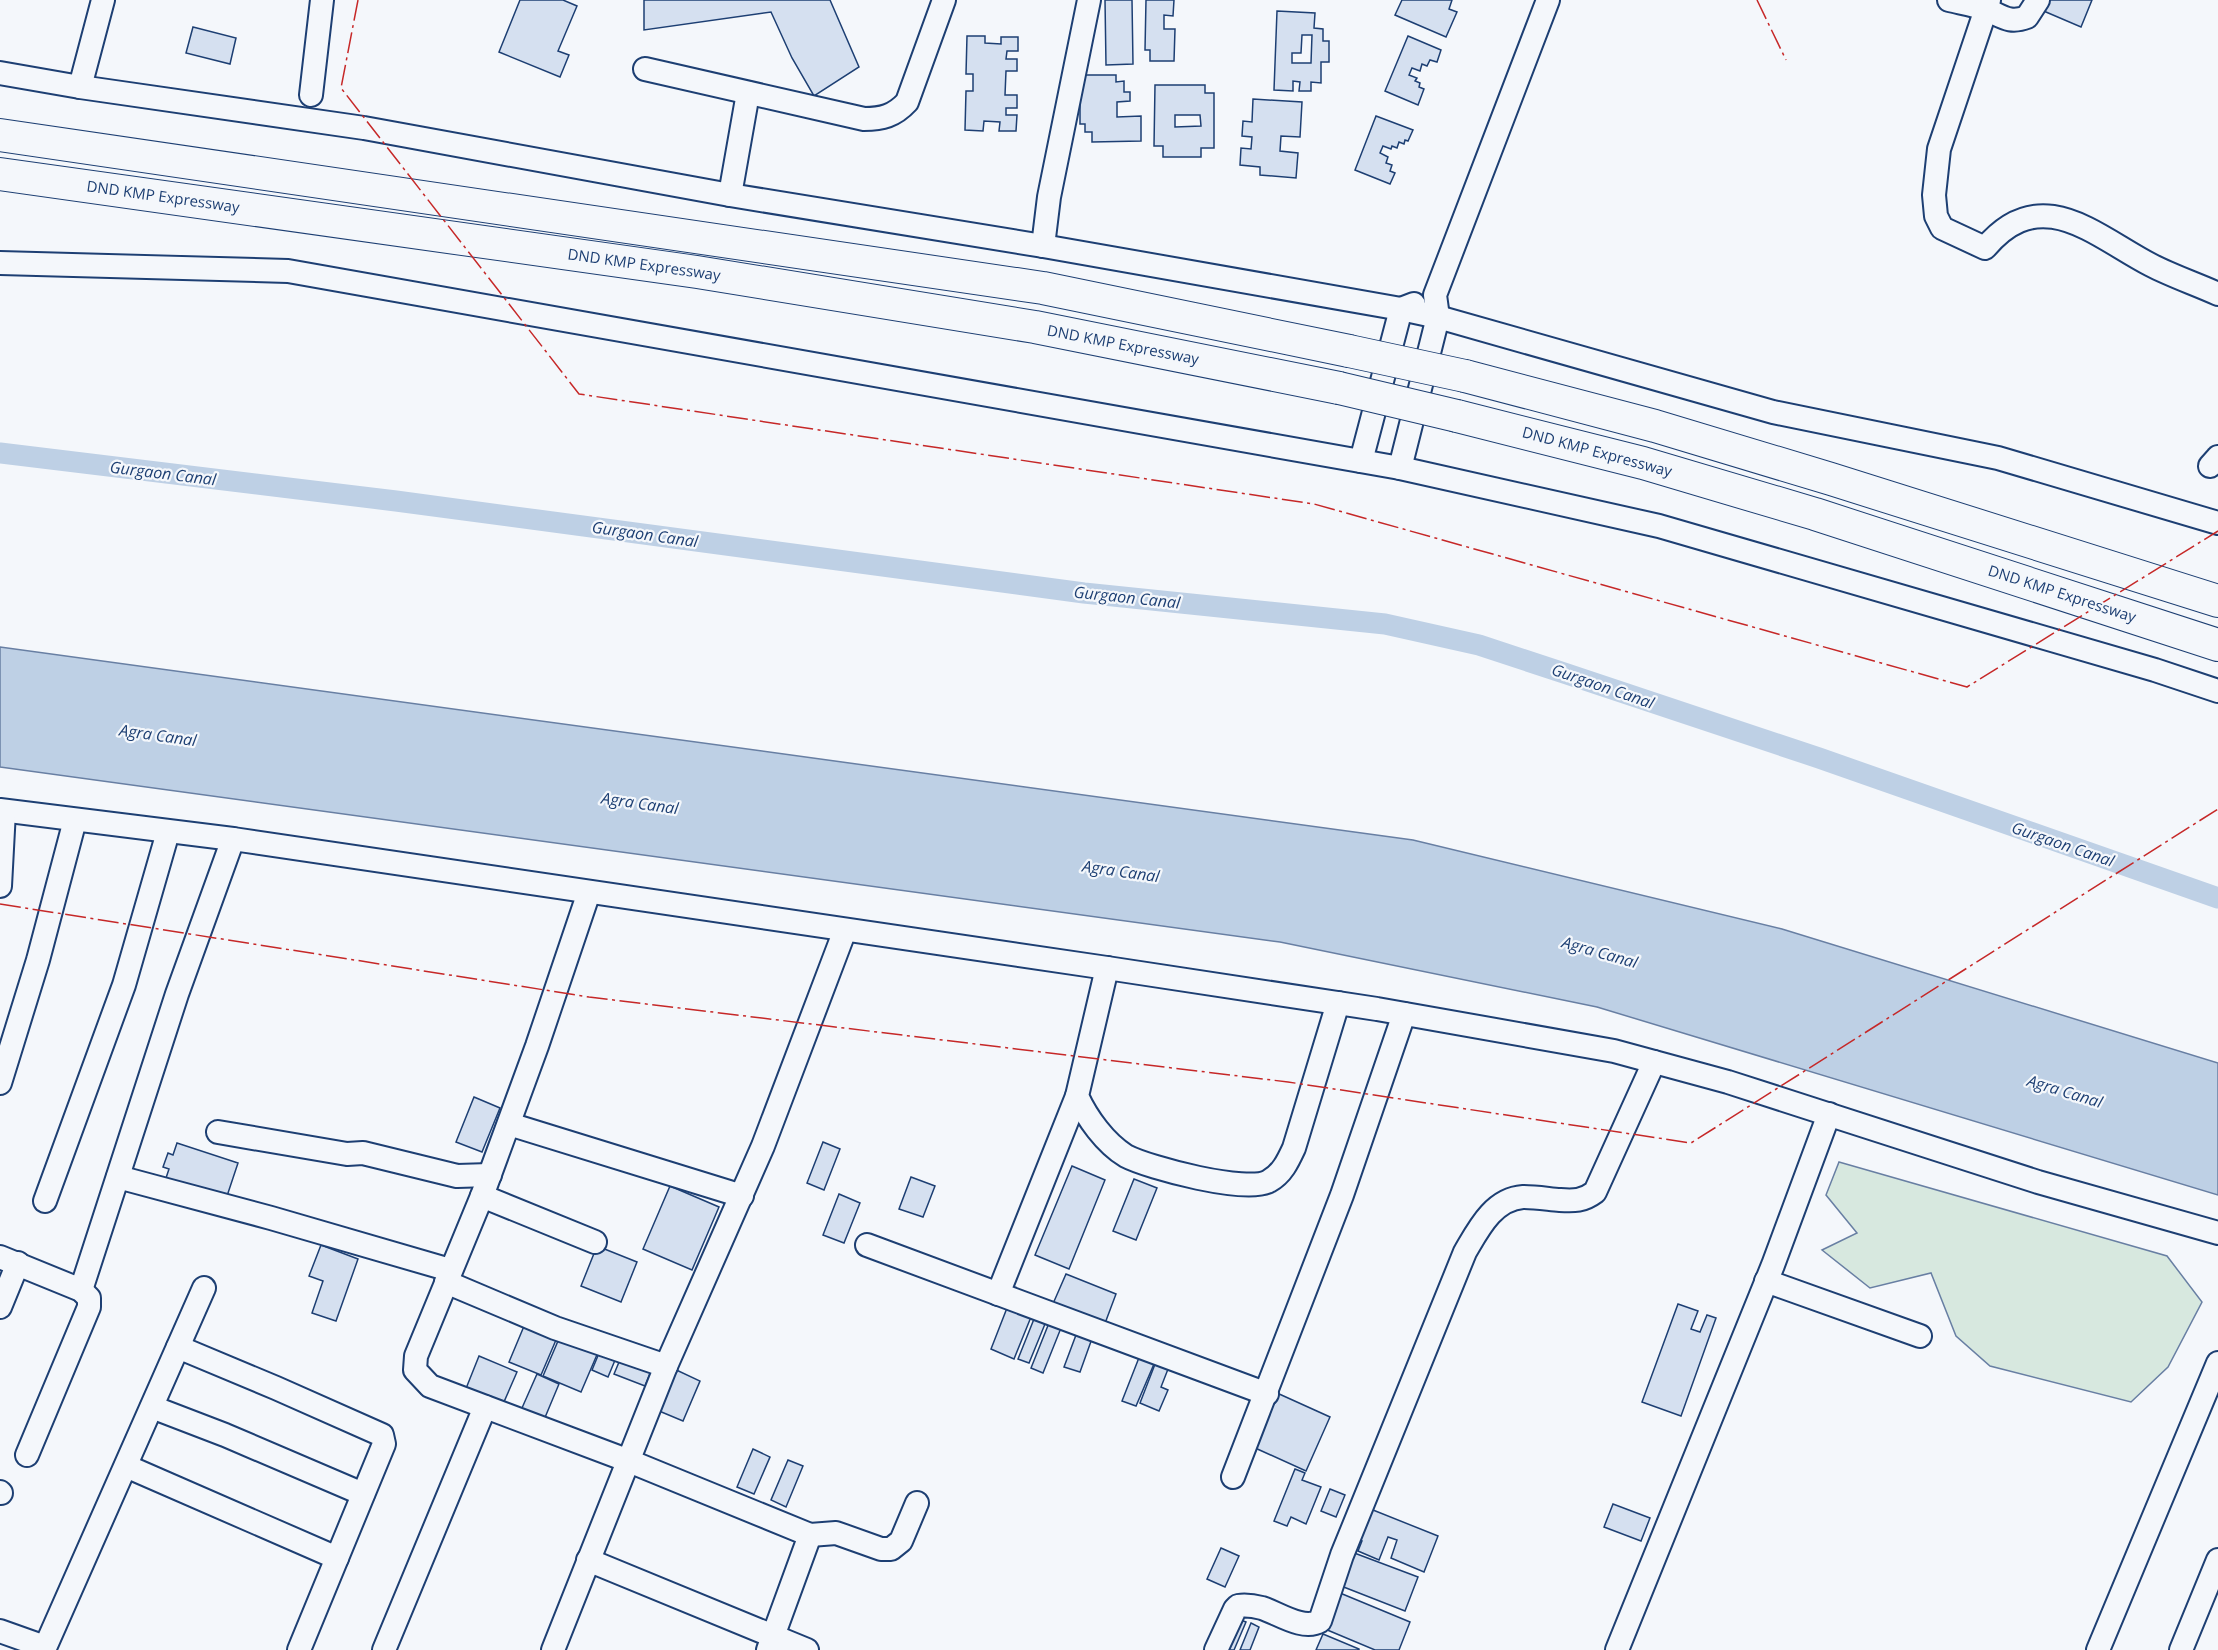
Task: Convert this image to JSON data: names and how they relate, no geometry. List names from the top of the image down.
{
  "streets": {
    "highway": ["DND KMP Expressway"]
  },
  "water": ["Gurgaon Canal", "Agra Canal"]
}
